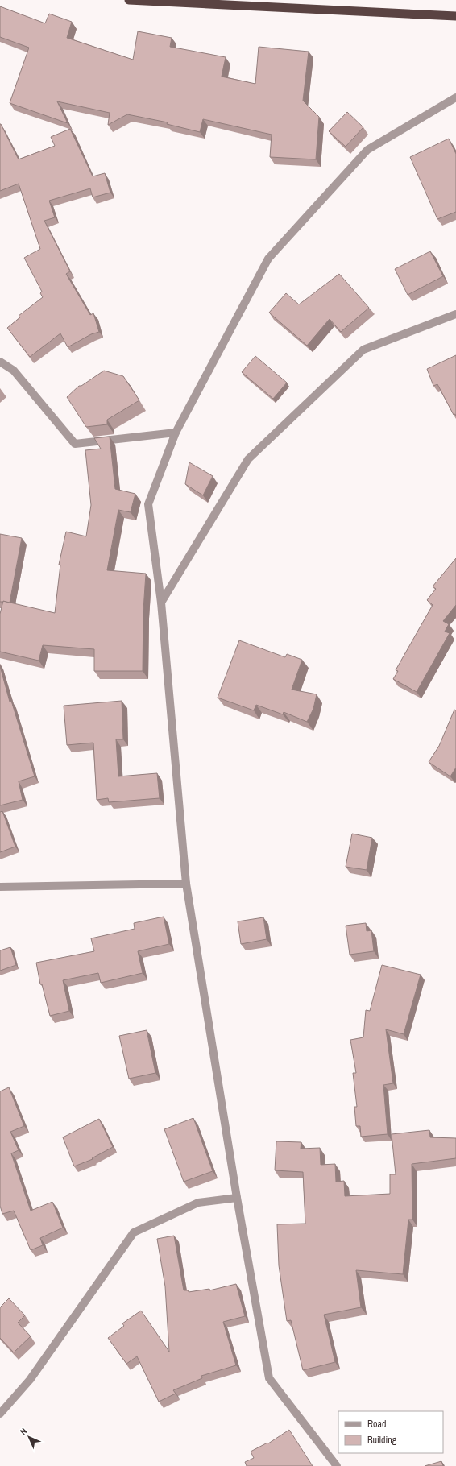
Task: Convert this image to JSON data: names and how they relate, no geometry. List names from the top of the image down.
{
  "legend": ["Road", "Building"],
  "north": "top left"
}
